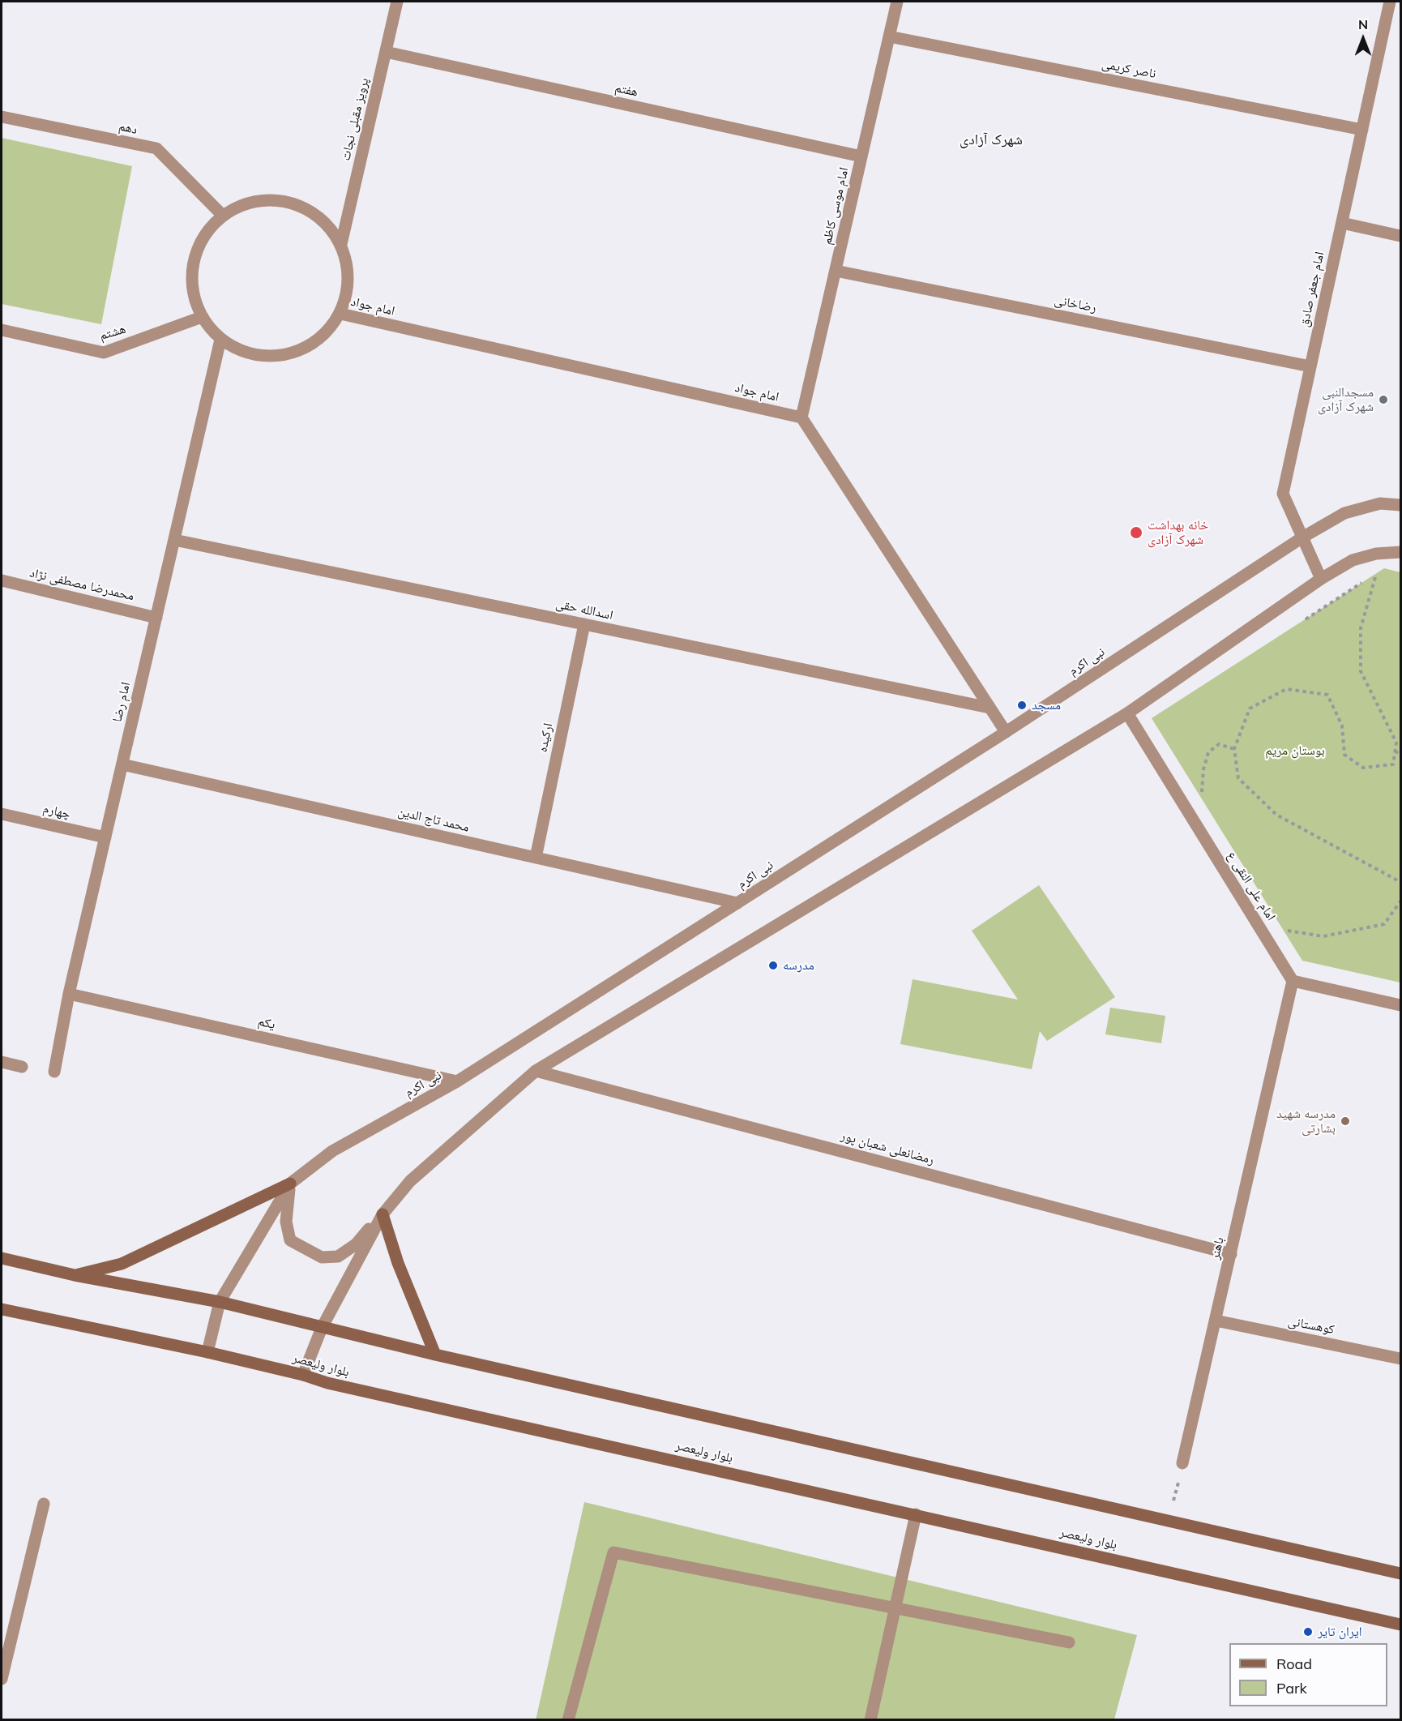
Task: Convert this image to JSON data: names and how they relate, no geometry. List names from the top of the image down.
{
  "streets": {
    "main road": ["بلوار ولیعصر"],
    "street": [
      "ناصر کریمی",
      "هفتم",
      "پرویز مقبلی نجات",
      "دهم",
      "امام موسی کاظم",
      "امام جعفر صادق",
      "رضاخانی",
      "امام جواد",
      "هشتم",
      "محمدرضا مصطفی نژاد",
      "اسدالله حقی",
      "نبی اکرم",
      "امام رضا",
      "ارکیده",
      "چهارم",
      "محمد تاج الدین",
      "امام علی النقی ع",
      "یکم",
      "رمضانعلی شعبان پور",
      "باهنر",
      "کوهستانی"
    ]
  },
  "crossings": [
    ["ناصر کریمی", "امام موسی کاظم"],
    ["ناصر کریمی", "امام جعفر صادق"],
    ["هفتم", "پرویز مقبلی نجات"],
    ["هفتم", "امام موسی کاظم"],
    ["پرویز مقبلی نجات", "دهم"],
    ["پرویز مقبلی نجات", "امام جواد"],
    ["پرویز مقبلی نجات", "هشتم"],
    ["پرویز مقبلی نجات", "امام رضا"],
    ["دهم", "امام جواد"],
    ["دهم", "هشتم"],
    ["دهم", "امام رضا"],
    ["امام موسی کاظم", "رضاخانی"],
    ["امام موسی کاظم", "امام جواد"],
    ["امام جعفر صادق", "رضاخانی"],
    ["امام جعفر صادق", "نبی اکرم"],
    ["امام جواد", "هشتم"],
    ["امام جواد", "امام رضا"],
    ["هشتم", "امام رضا"],
    ["محمدرضا مصطفی نژاد", "امام رضا"],
    ["اسدالله حقی", "امام رضا"],
    ["اسدالله حقی", "ارکیده"],
    ["نبی اکرم", "محمد تاج الدین"],
    ["نبی اکرم", "یکم"],
    ["نبی اکرم", "بلوار ولیعصر"],
    ["امام رضا", "چهارم"],
    ["امام رضا", "محمد تاج الدین"],
    ["امام رضا", "یکم"],
    ["ارکیده", "محمد تاج الدین"],
    ["امام علی النقی ع", "باهنر"],
    ["رمضانعلی شعبان پور", "باهنر"],
    ["باهنر", "کوهستانی"]
  ],
  "districts": ["شهرک آزادی"],
  "parks": ["بوستان مریم"],
  "places": [
    "مسجدالنبی شهرک آزادی",
    "خانه بهداشت شهرک آزادی",
    "مسجد",
    "مدرسه",
    "مدرسه شهید بشارتی",
    "ایران تایر"
  ],
  "legend": ["Road", "Park"],
  "north": "top"
}
